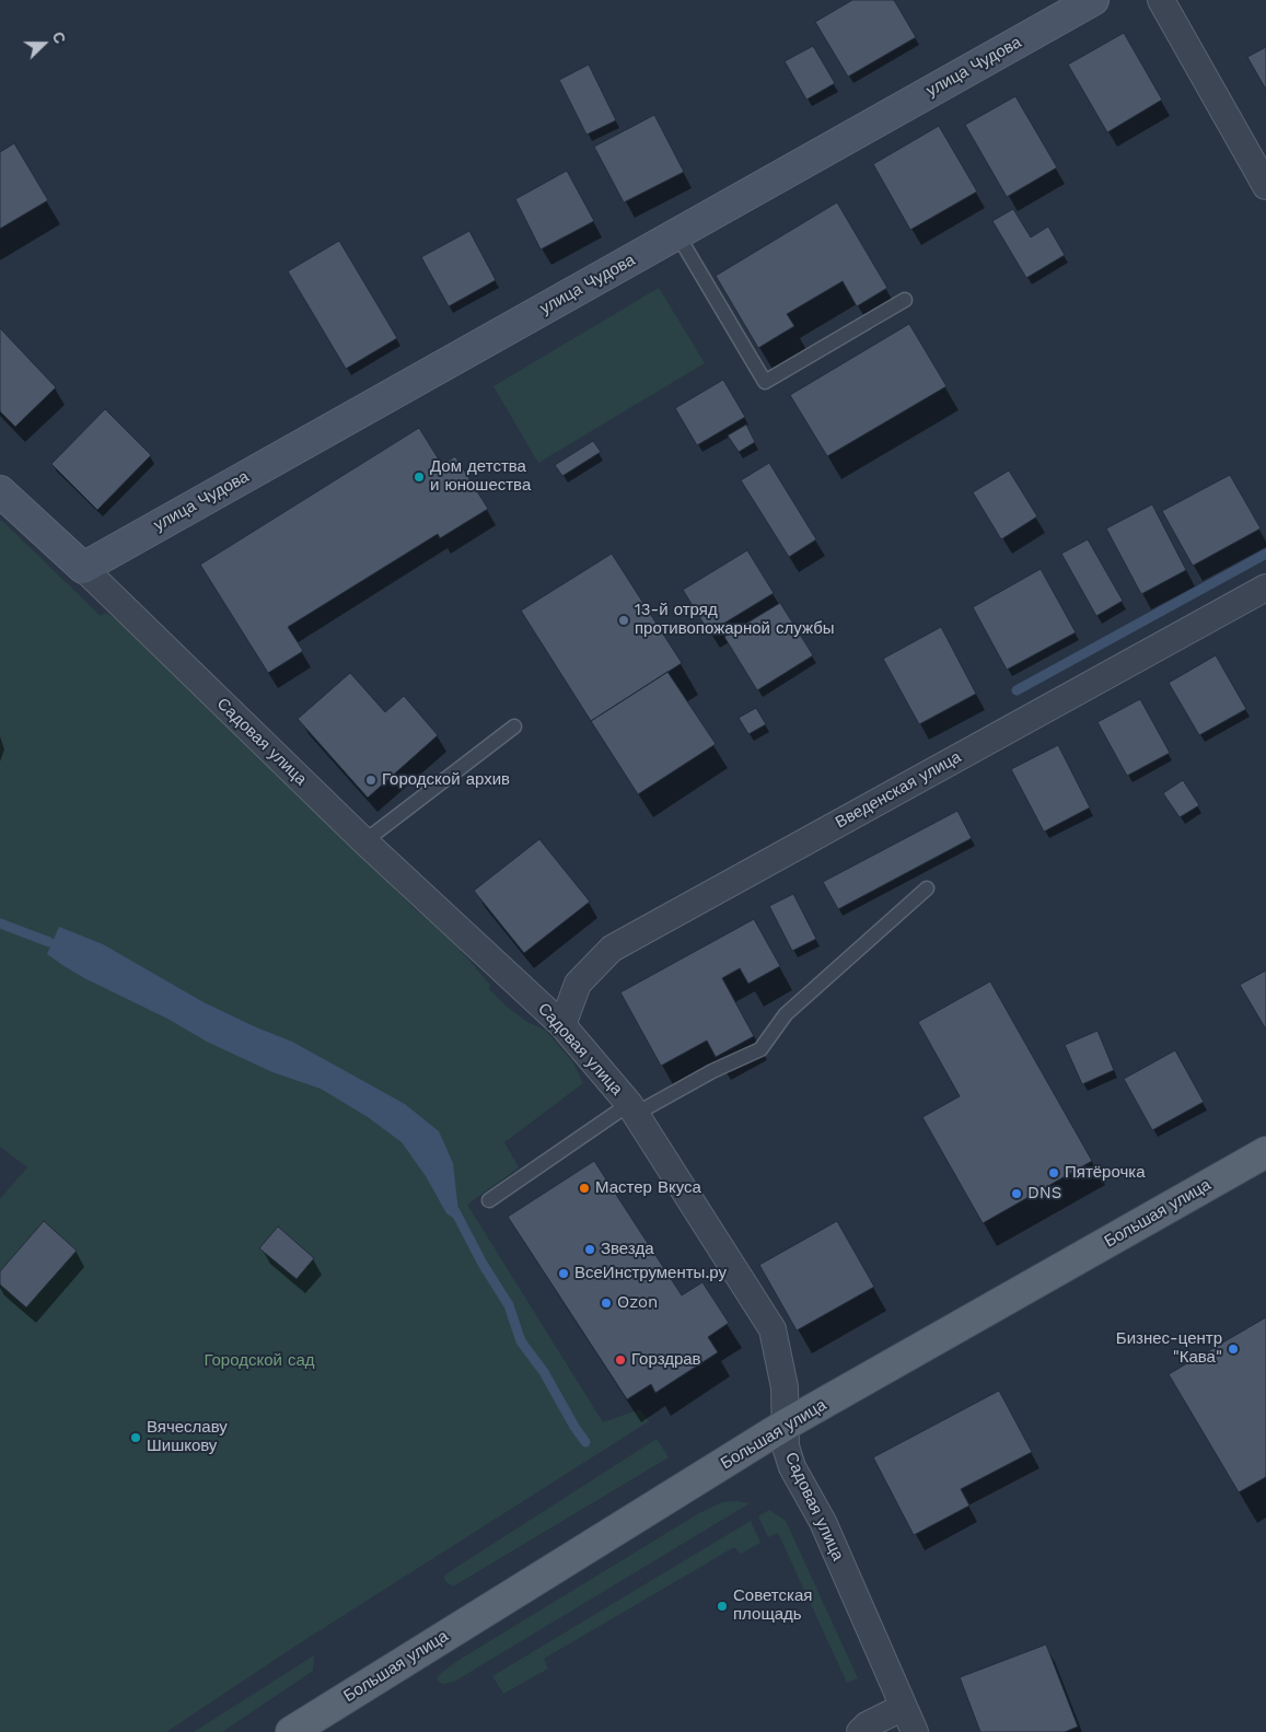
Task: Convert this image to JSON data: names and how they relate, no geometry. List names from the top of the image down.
{
  "streets": {
    "main road": ["Большая улица"],
    "street": ["улица Чудова", "Садовая улица", "Введенская улица"]
  },
  "crossings": [
    ["улица Чудова", "Садовая улица"],
    ["Садовая улица", "Введенская улица"],
    ["Садовая улица", "Большая улица"]
  ],
  "parks": ["Городской сад"],
  "places": [
    "Дом детства и юношества",
    "13-й отряд противопожарной службы",
    "Городской архив",
    "Пятёрочка",
    "Мастер Вкуса",
    "DNS",
    "Звезда",
    "ВсеИнструменты.ру",
    "Ozon",
    "Бизнес-центр \"Кава\"",
    "Горздрав",
    "Вячеславу Шишкову",
    "Советская площадь"
  ],
  "north": "right"
}
